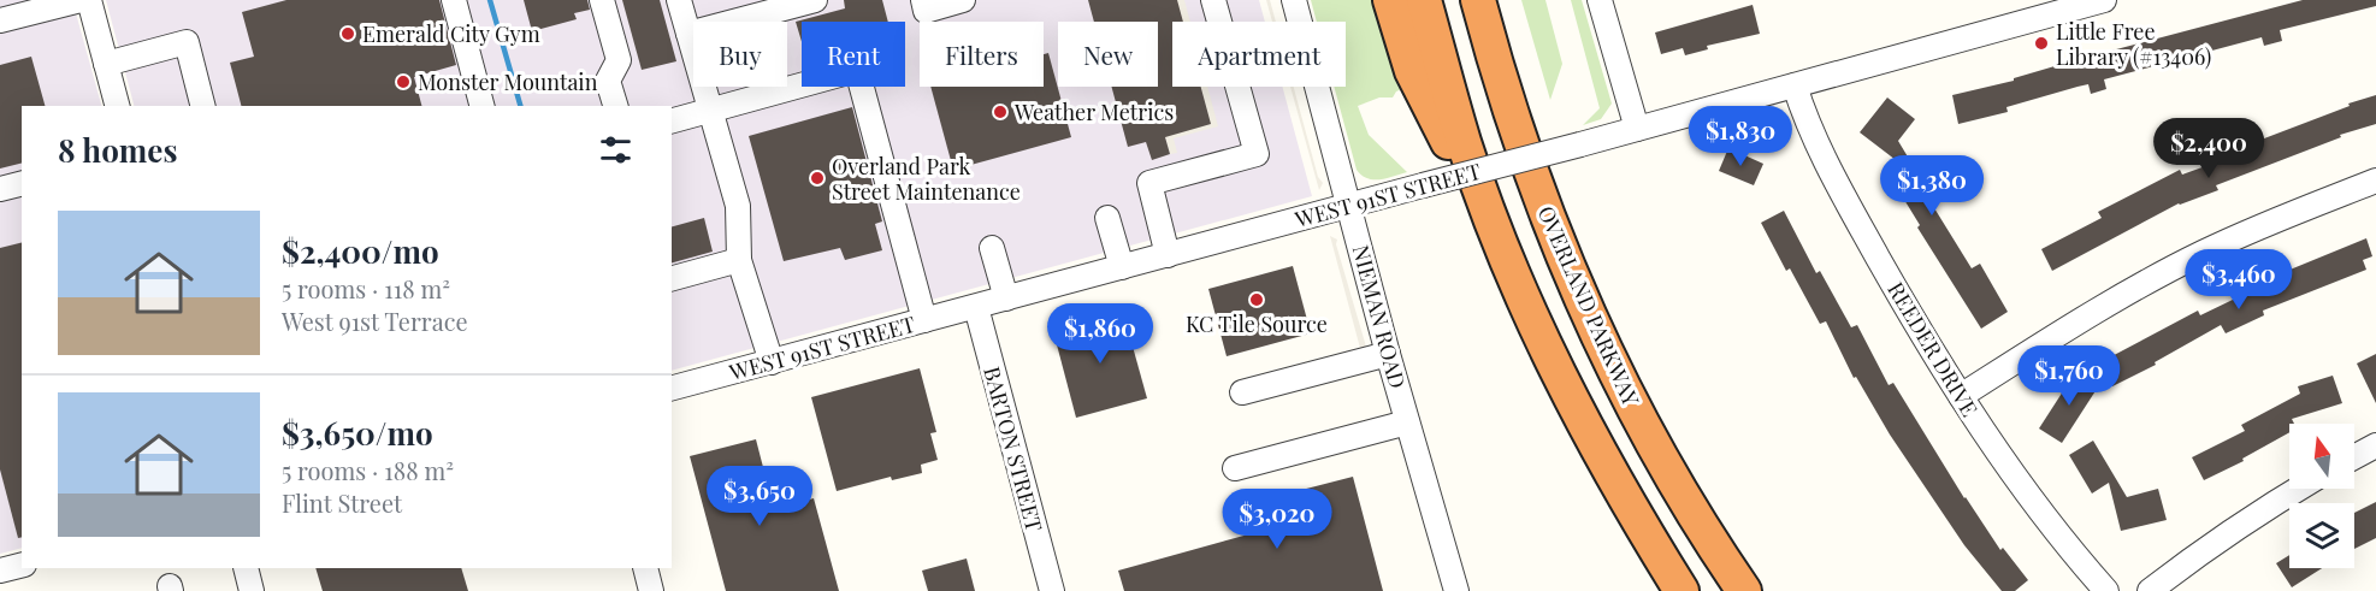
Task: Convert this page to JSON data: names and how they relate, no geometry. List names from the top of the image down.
{
  "streets": {
    "highway": ["OVERLAND PARKWAY"],
    "street": [
      "WEST 91ST STREET",
      "NIEMAN ROAD",
      "REEDER DRIVE",
      "BARTON STREET"
    ]
  },
  "crossings": [
    ["WEST 91ST STREET", "NIEMAN ROAD"],
    ["WEST 91ST STREET", "REEDER DRIVE"],
    ["WEST 91ST STREET", "BARTON STREET"]
  ],
  "places": [
    "Emerald City Gym",
    "Little Free Library (#13406)",
    "Monster Mountain",
    "Weather Metrics",
    "Overland Park Street Maintenance",
    "KC Tile Source"
  ],
  "north": "top",
  "page": {
    "chip": [
      "Buy",
      "Rent",
      "Filters",
      "New",
      "Apartment"
    ],
    "price": [
      "$1,830",
      "$2,400",
      "$1,380",
      "$3,460",
      "$1,860",
      "$1,760",
      "$3,650",
      "$3,020"
    ],
    "heading": "8 homes",
    "list": [
      {
        "name": "$2,400/mo",
        "note": "5 rooms · 118 m² · West 91st Terrace"
      },
      {
        "name": "$3,650/mo",
        "note": "5 rooms · 188 m² · Flint Street"
      }
    ]
  }
}
